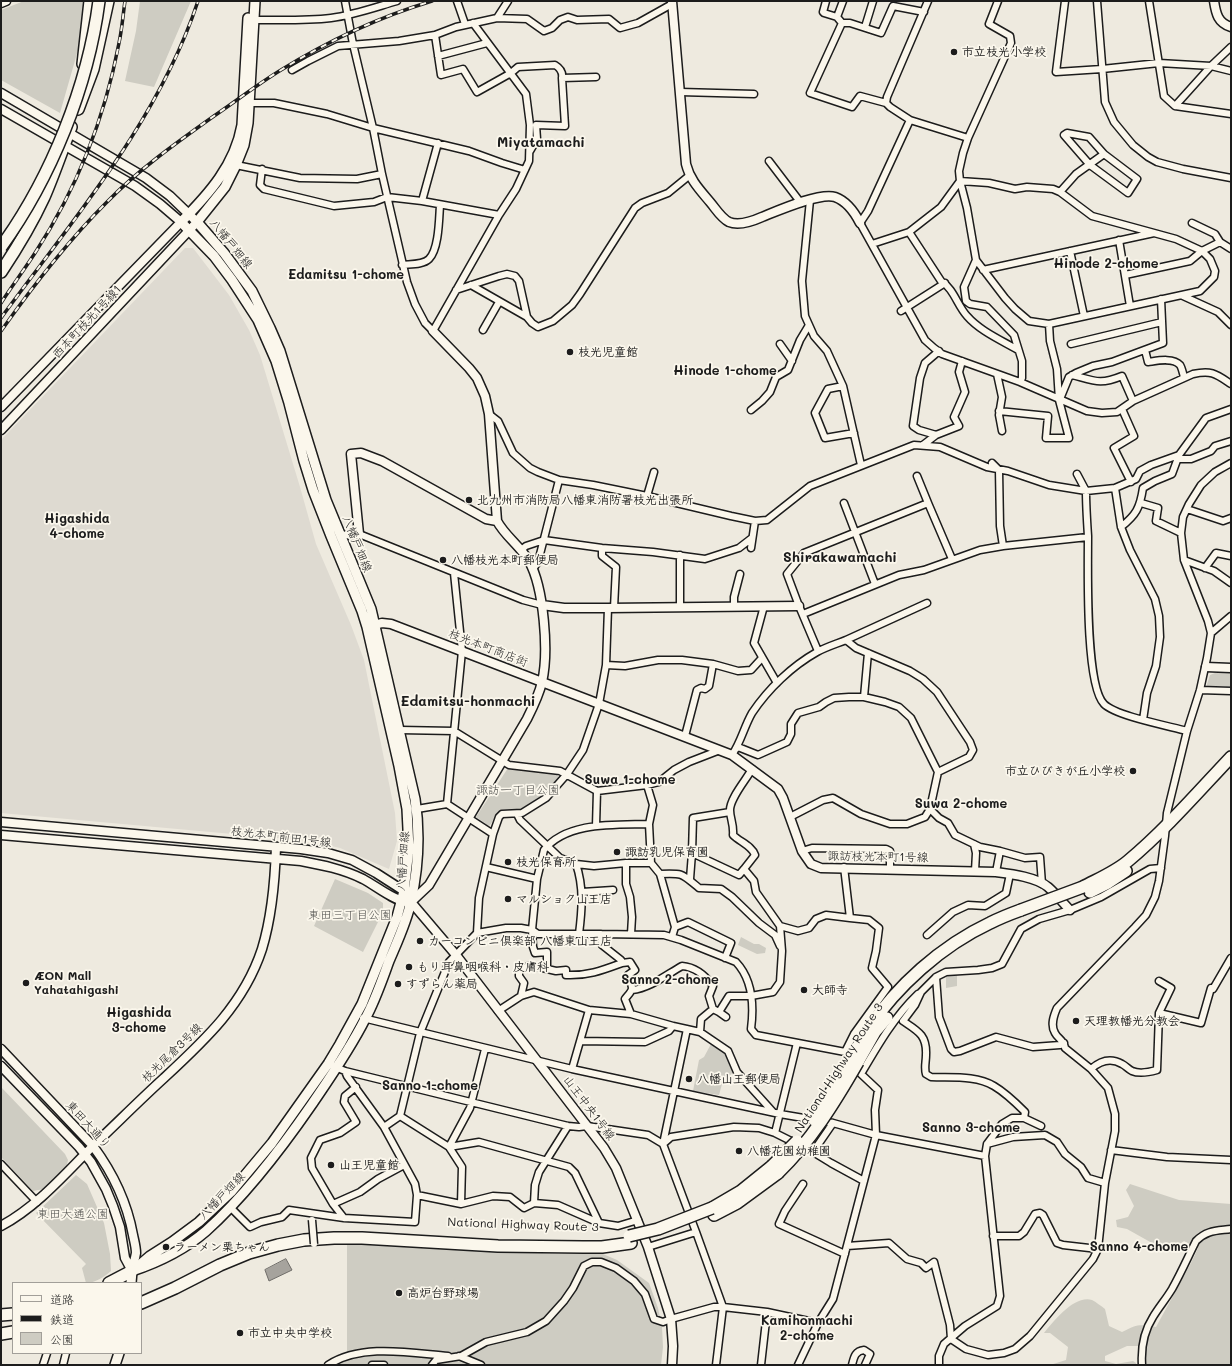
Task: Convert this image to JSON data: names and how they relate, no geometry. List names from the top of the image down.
{
  "streets": {
    "highway": ["National Highway Route 3"],
    "main road": ["八幡戸畑線"],
    "street": [
      "西本町枝光1号線1",
      "枝光本町商店街",
      "枝光本町前田1号線",
      "諏訪枝光本町1号線",
      "枝光尾倉3号線",
      "山王中央1号線",
      "東田大通り"
    ]
  },
  "crossings": [
    ["八幡戸畑線", "西本町枝光1号線1"],
    ["八幡戸畑線", "枝光本町商店街"],
    ["八幡戸畑線", "枝光本町前田1号線"],
    ["八幡戸畑線", "山王中央1号線"],
    ["八幡戸畑線", "東田大通り"],
    ["枝光本町商店街", "諏訪枝光本町1号線"],
    ["枝光本町前田1号線", "枝光尾倉3号線"],
    ["枝光本町前田1号線", "山王中央1号線"],
    ["枝光尾倉3号線", "東田大通り"]
  ],
  "districts": [
    "Miyatamachi",
    "Hinode 2-chome",
    "Edamitsu 1-chome",
    "Hinode 1-chome",
    "Higashida 4-chome",
    "Shirakawamachi",
    "Edamitsu-honmachi",
    "Suwa 1-chome",
    "Suwa 2-chome",
    "Sanno 2-chome",
    "Higashida 3-chome",
    "Sanno 1-chome",
    "Sanno 3-chome",
    "Sanno 4-chome",
    "Kamihonmachi 2-chome"
  ],
  "parks": ["諏訪一丁目公園", "東田三丁目公園", "東田大通公園"],
  "places": [
    "市立枝光小学校",
    "枝光児童館",
    "北九州市消防局八幡東消防署枝光出張所",
    "八幡枝光本町郵便局",
    "市立ひびきが丘小学校",
    "諏訪乳児保育園",
    "枝光保育所",
    "マルショク山王店",
    "カーコンビニ倶楽部 八幡東山王店",
    "もり耳鼻咽喉科・皮膚科",
    "ÆON Mall Yahatahigashi",
    "すずらん薬局",
    "大師寺",
    "天理教幡光分教会",
    "八幡山王郵便局",
    "八幡花園幼稚園",
    "山王児童館",
    "ラーメン栗ちゃん",
    "高炉台野球場",
    "市立中央中学校"
  ],
  "legend": ["道路", "鉄道", "公園"]
}
